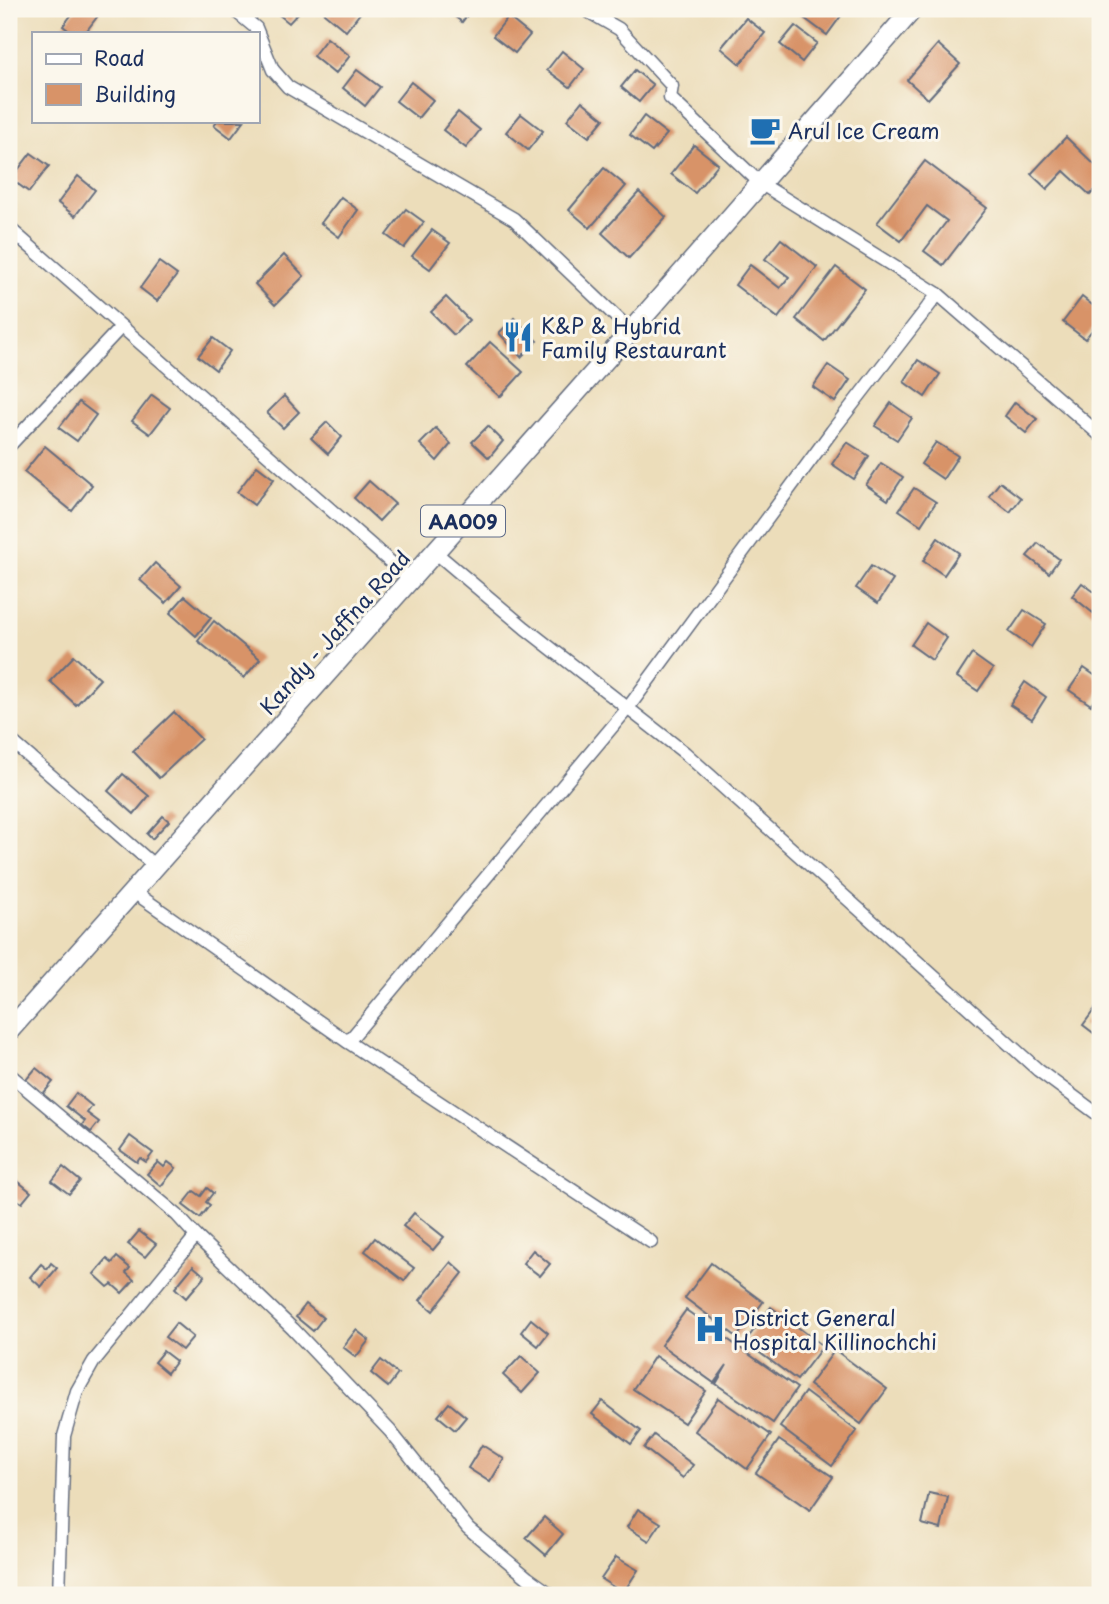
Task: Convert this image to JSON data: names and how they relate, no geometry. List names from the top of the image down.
{
  "streets": {
    "highway": ["AA009", "Kandy - Jaffna Road"]
  },
  "places": {
    "cafe": ["Arul Ice Cream"],
    "restaurant": ["K&P & Hybrid Family Restaurant"],
    "hospital": ["District General Hospital Killinochchi"]
  },
  "legend": ["Road", "Building"]
}
